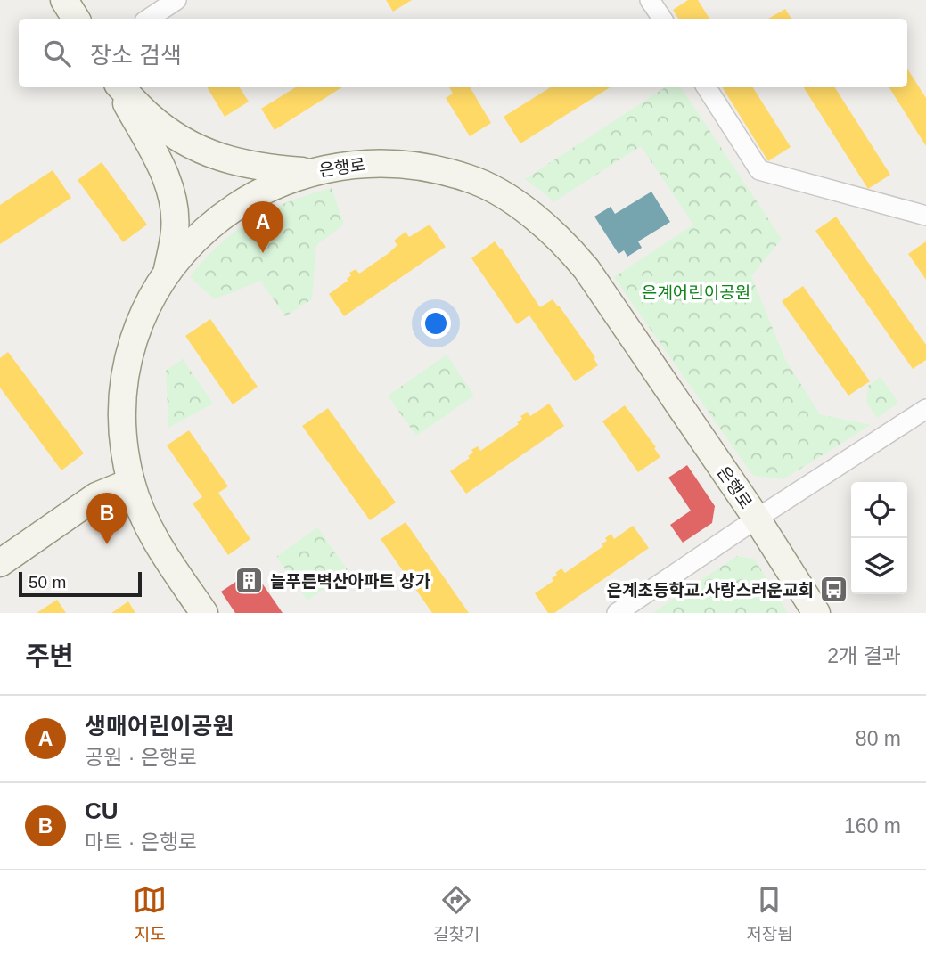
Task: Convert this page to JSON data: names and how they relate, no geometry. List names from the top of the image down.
{
  "streets": {
    "street": ["은행로"]
  },
  "parks": ["은계어린이공원"],
  "places": {
    "building": ["늘푸른벽산아파트 상가"],
    "bus stop": ["은계초등학교.사랑스러운교회"]
  },
  "scale_bar": "50 m",
  "page": {
    "search": "장소 검색",
    "pins": ["A", "B"],
    "scale": "50 m",
    "heading": ["주변", "2개 결과"],
    "list": [
      {
        "mark": "A",
        "name": "생매어린이공원",
        "note": "공원 · 은행로",
        "value": "80 m"
      },
      {
        "mark": "B",
        "name": "CU",
        "note": "마트 · 은행로",
        "value": "160 m"
      }
    ],
    "nav": ["지도", "길찾기", "저장됨"]
  }
}
